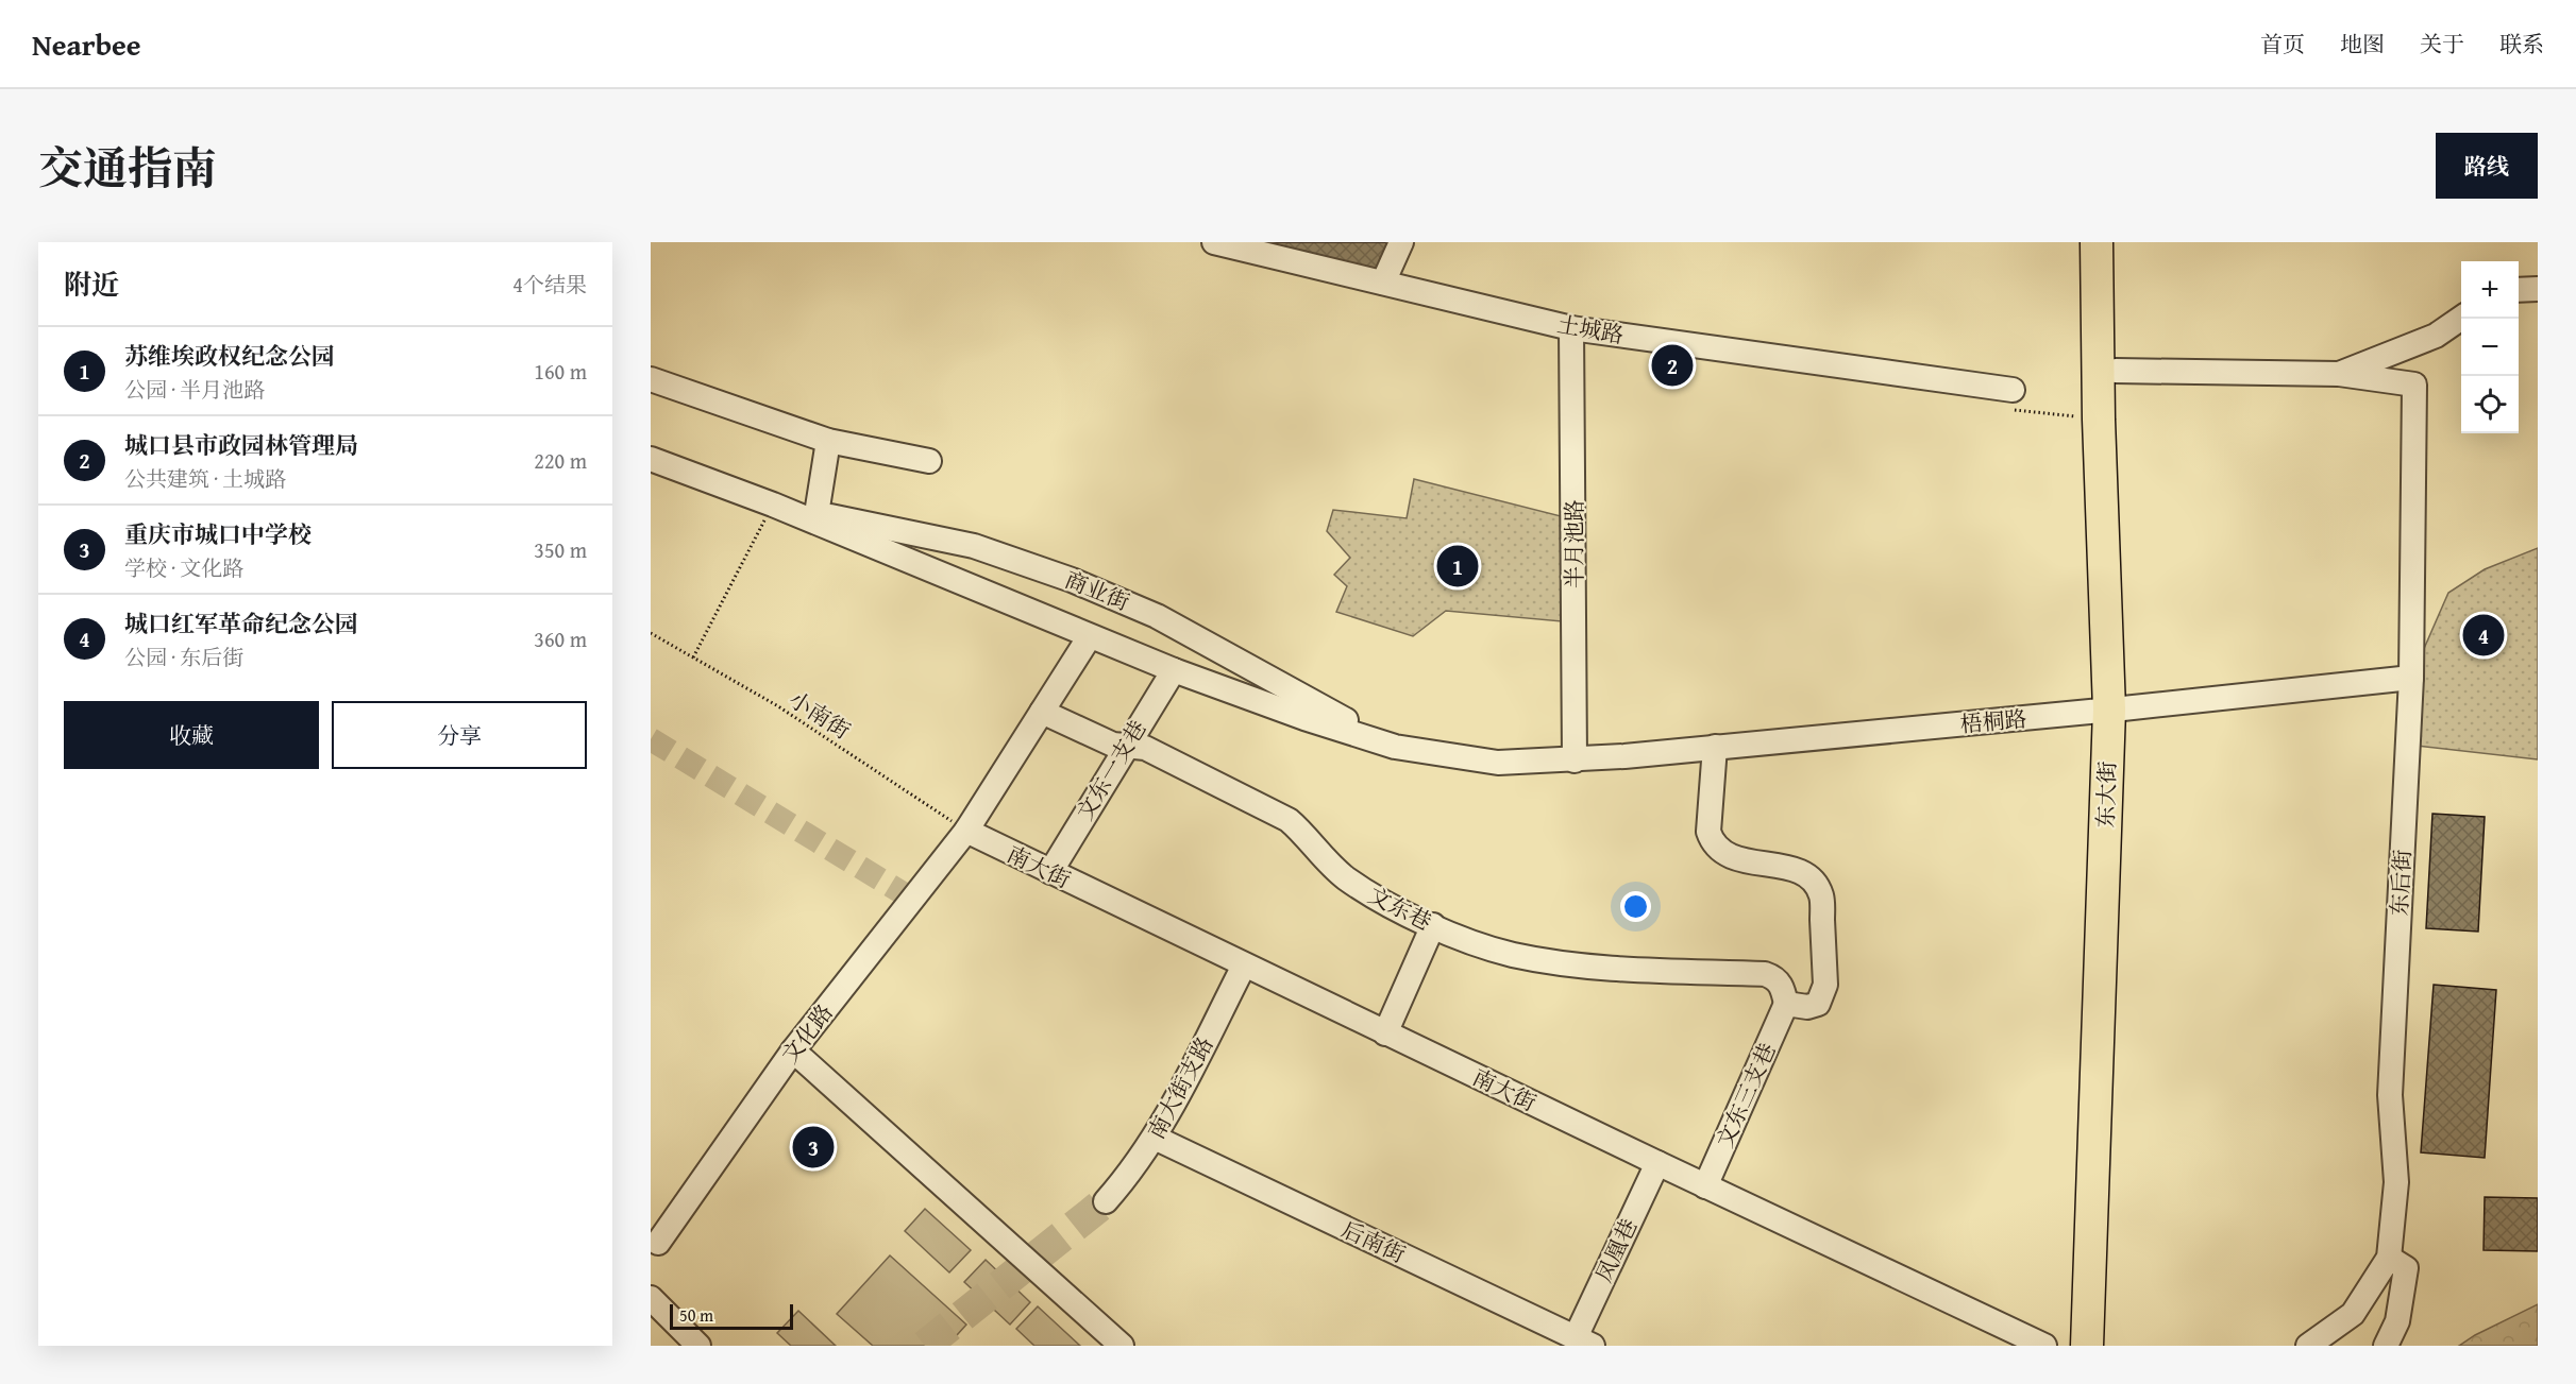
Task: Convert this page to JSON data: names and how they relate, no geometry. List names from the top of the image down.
{
  "streets": {
    "main road": ["东大街"],
    "street": [
      "土城路",
      "半月池路",
      "商业街",
      "梧桐路",
      "文东一支巷",
      "南大街",
      "东后街",
      "文东巷",
      "文化路",
      "南大街支路",
      "文东三支巷",
      "后南街",
      "凤凰巷"
    ],
    "path": ["小南街"]
  },
  "crossings": [
    ["土城路", "半月池路"],
    ["半月池路", "商业街"],
    ["半月池路", "梧桐路"],
    ["商业街", "梧桐路"],
    ["商业街", "文东一支巷"],
    ["商业街", "文化路"],
    ["小南街", "南大街"],
    ["小南街", "文化路"],
    ["梧桐路", "东大街"],
    ["梧桐路", "东后街"],
    ["文东一支巷", "南大街"],
    ["文东一支巷", "文东巷"],
    ["南大街", "文化路"],
    ["南大街", "南大街支路"],
    ["南大街", "文东三支巷"],
    ["南大街", "凤凰巷"],
    ["文东巷", "文化路"],
    ["文东巷", "文东三支巷"],
    ["南大街支路", "后南街"],
    ["后南街", "凤凰巷"]
  ],
  "scale_bar": "50 m",
  "page": {
    "header": "Nearbee",
    "nav": [
      "首页",
      "地图",
      "关于",
      "联系"
    ],
    "title": "交通指南",
    "buttons": [
      "路线",
      ["收藏", "分享"]
    ],
    "heading": ["附近", "4个结果"],
    "map_buttons": ["+", "−"],
    "list": [
      {
        "mark": "1",
        "name": "苏维埃政权纪念公园",
        "note": "公园 · 半月池路",
        "value": "160 m"
      },
      {
        "mark": "2",
        "name": "城口县市政园林管理局",
        "note": "公共建筑 · 土城路",
        "value": "220 m"
      },
      {
        "mark": "3",
        "name": "重庆市城口中学校",
        "note": "学校 · 文化路",
        "value": "350 m"
      },
      {
        "mark": "4",
        "name": "城口红军革命纪念公园",
        "note": "公园 · 东后街",
        "value": "360 m"
      }
    ],
    "pins": [
      "2",
      "1",
      "4",
      "3"
    ],
    "scale": "50 m"
  }
}
